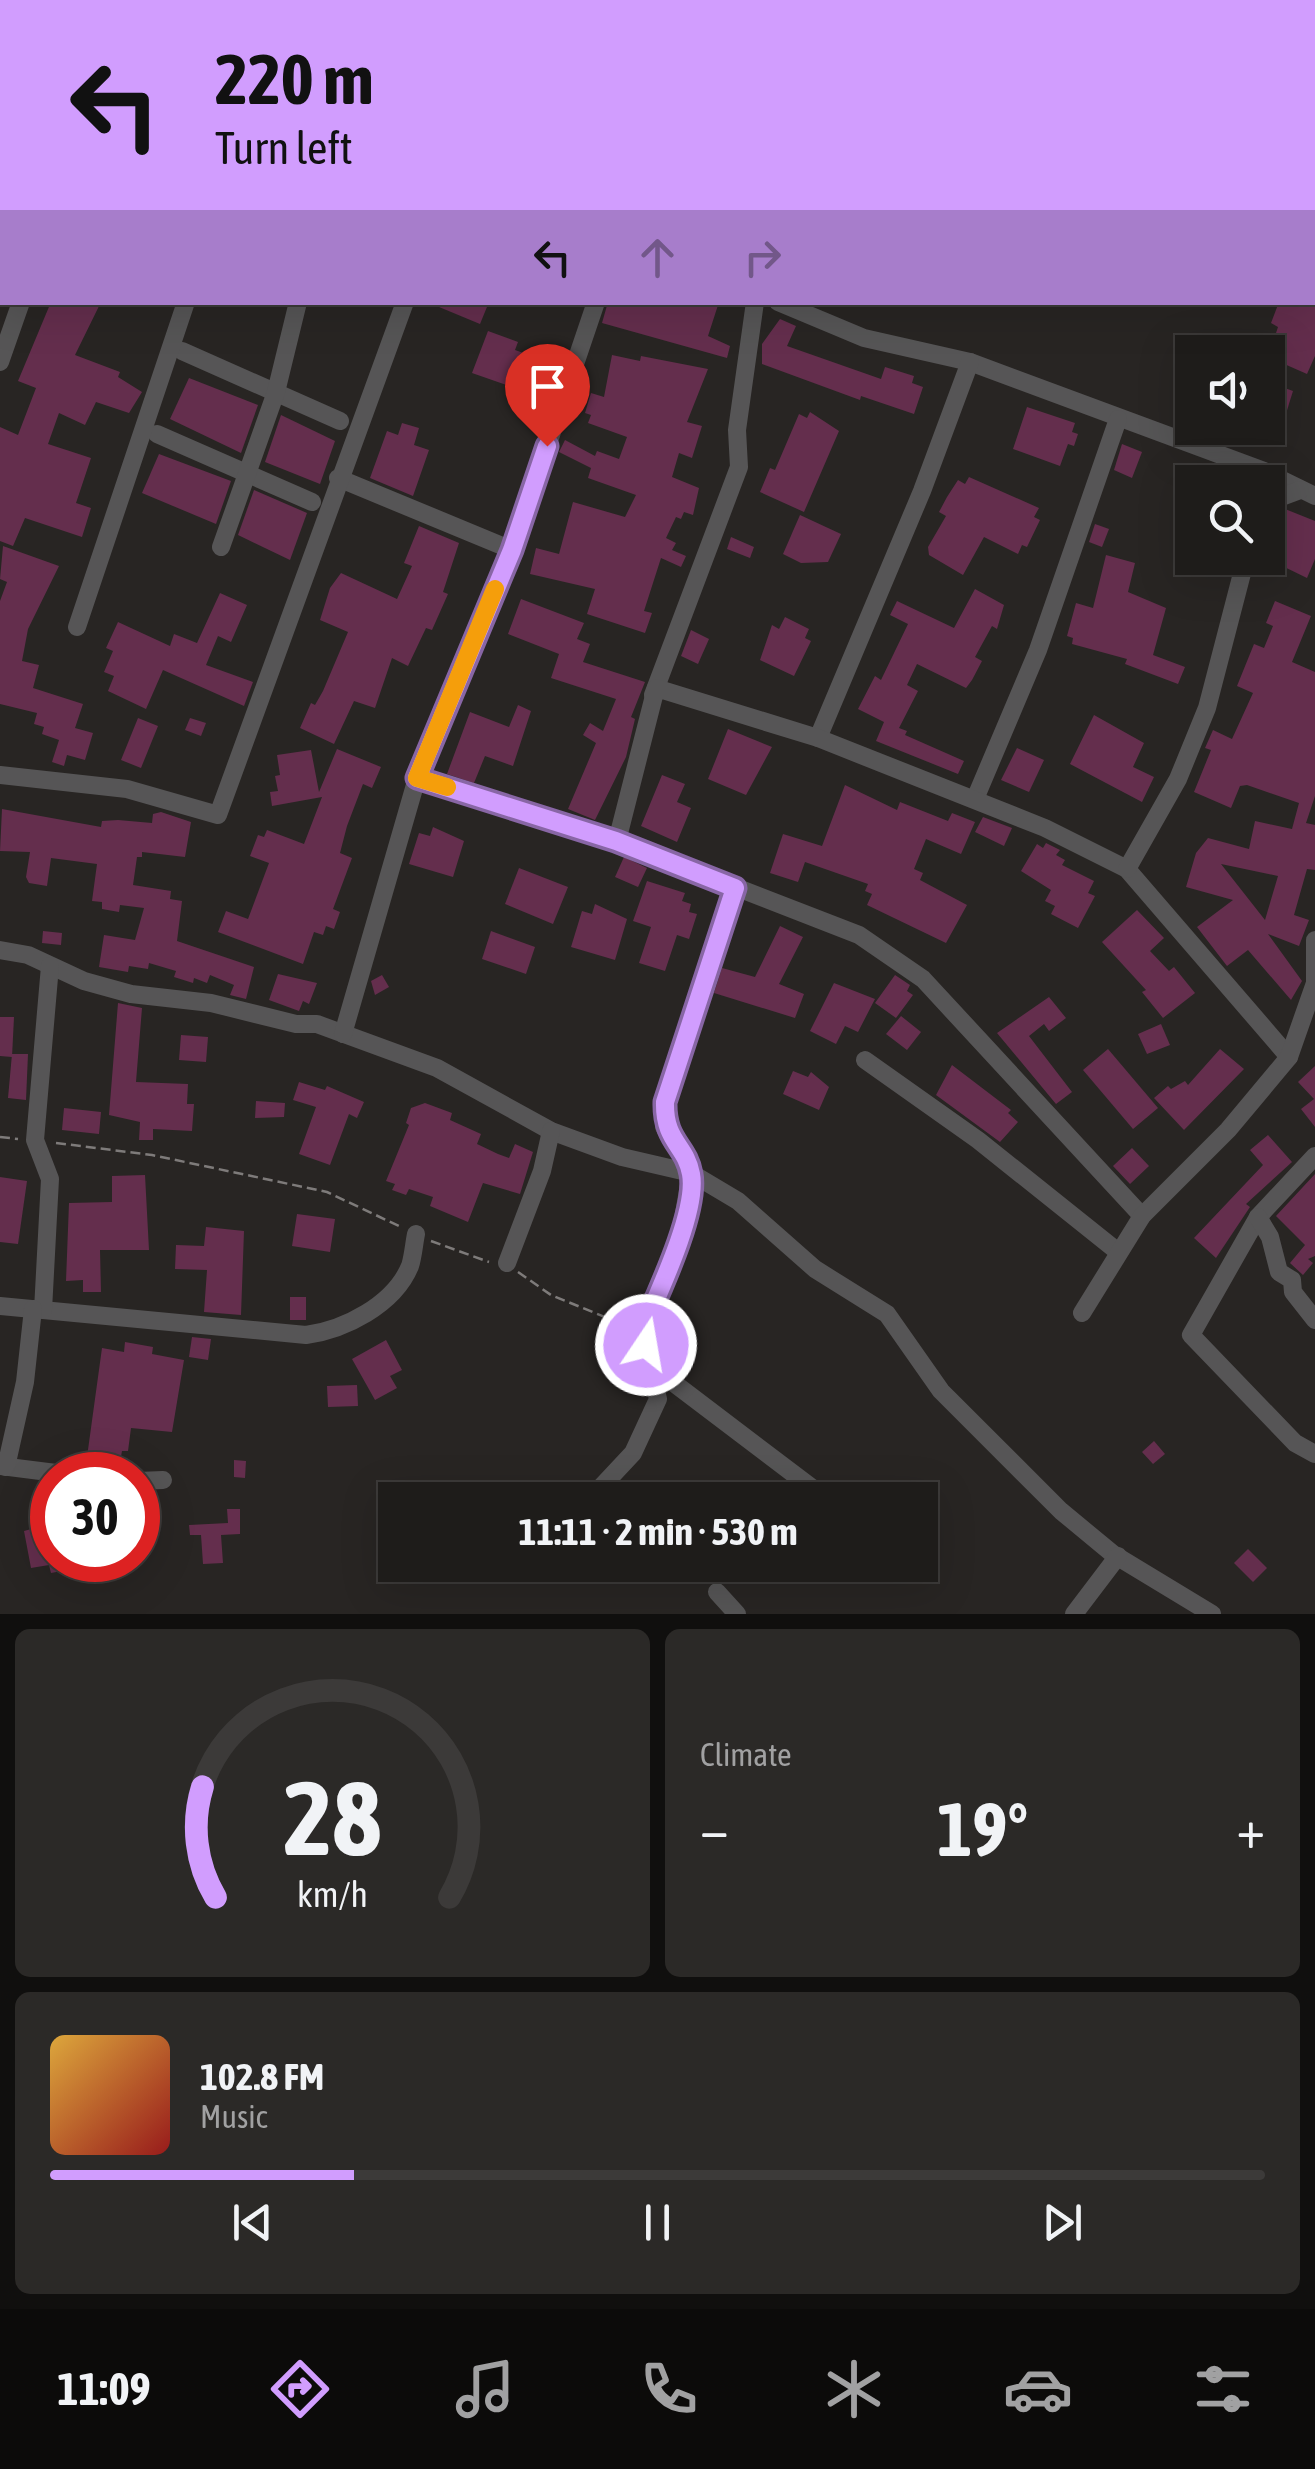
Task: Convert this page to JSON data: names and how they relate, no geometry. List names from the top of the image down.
{
  "page": {
    "turn": ["220 m", "Turn left"],
    "limit": "30",
    "trip": "11:11 · 2 min · 530 m",
    "tile": "Climate",
    "heat": ["−", "19°", "+"],
    "song": ["102.8 FM", "Music"],
    "tabs": "11:09",
    "gauge": ["28", "km/h"]
  }
}
